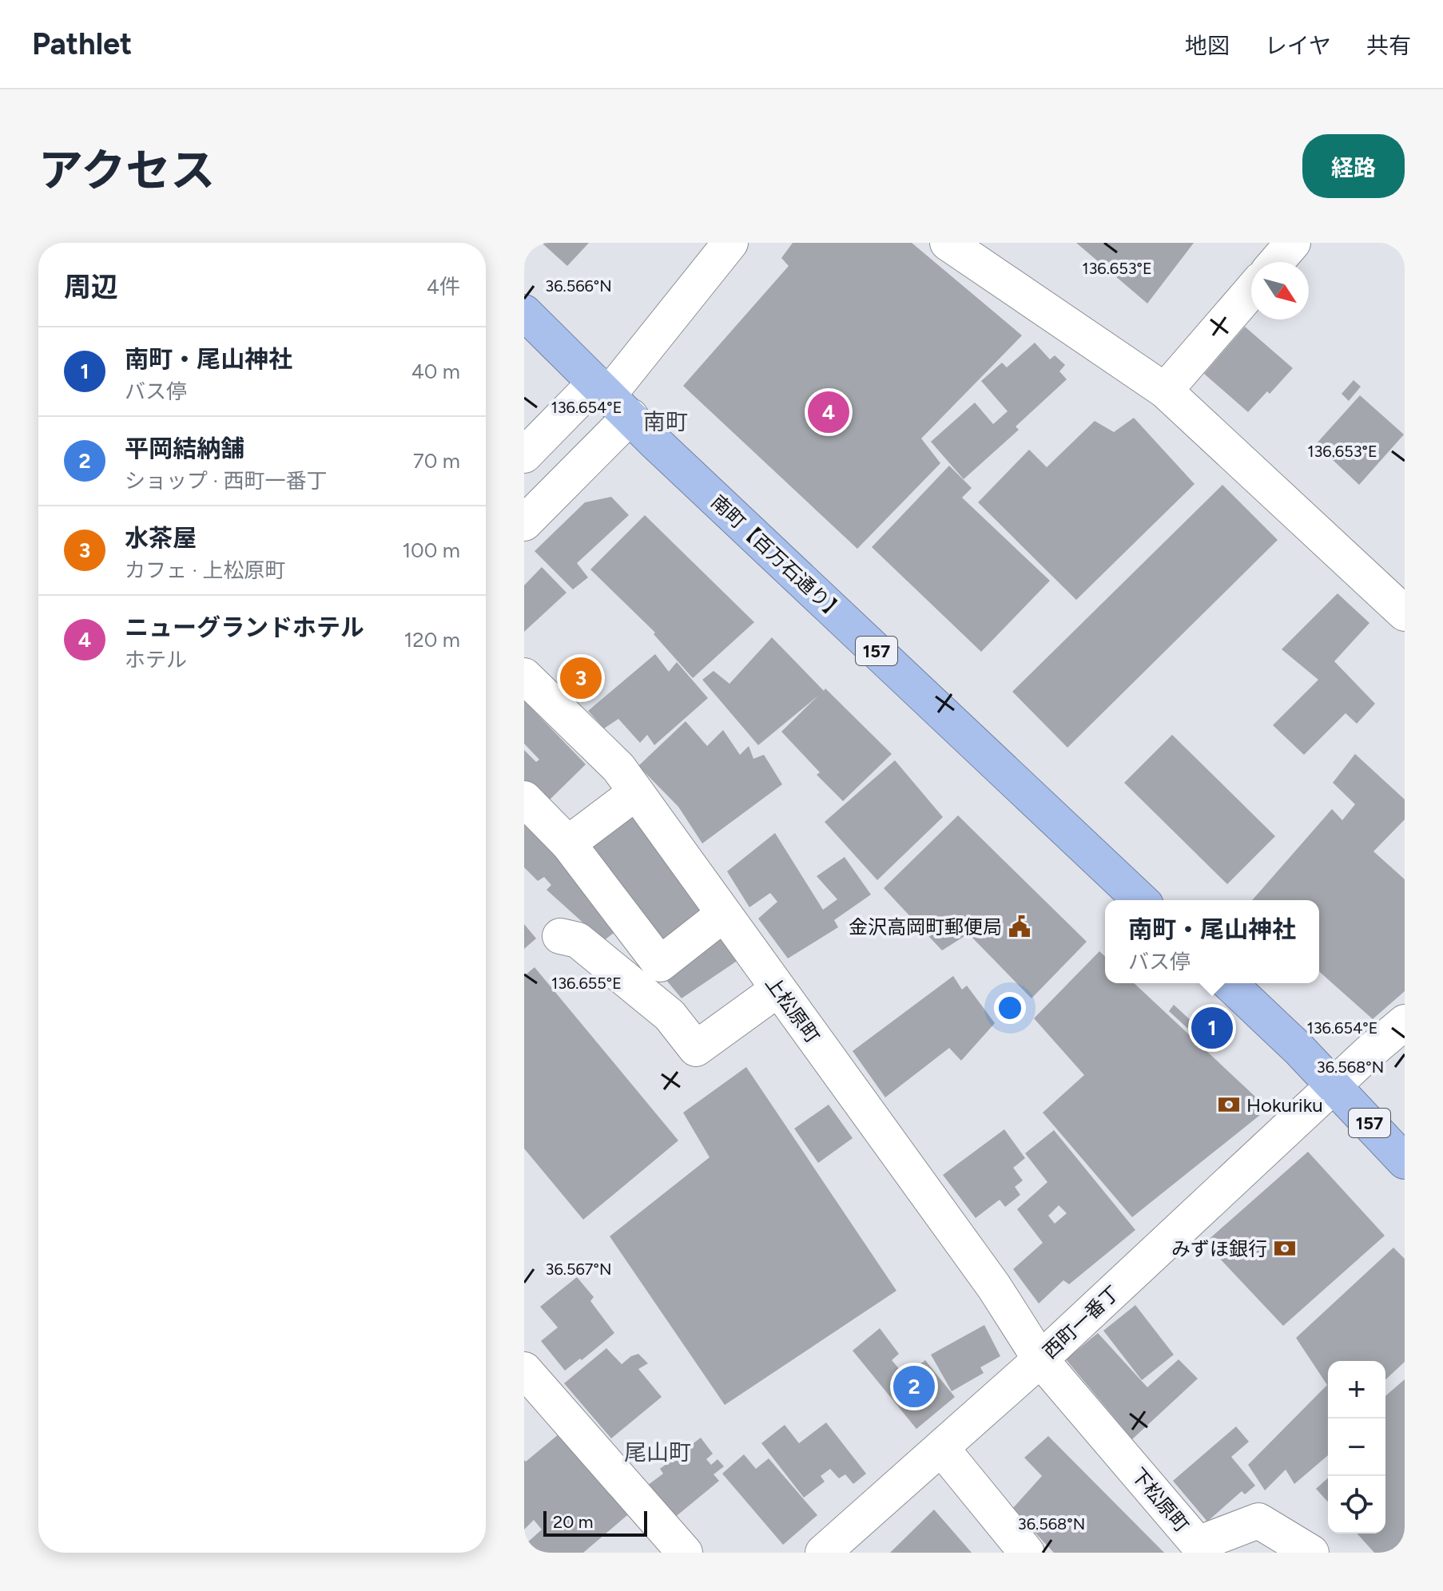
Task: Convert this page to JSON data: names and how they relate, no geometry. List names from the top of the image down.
{
  "streets": {
    "highway": ["南町【百万石通り】", "157"],
    "street": ["上松原町", "西町一番丁", "下松原町"]
  },
  "crossings": [
    ["157", "西町一番丁"],
    ["上松原町", "西町一番丁"],
    ["上松原町", "下松原町"],
    ["西町一番丁", "下松原町"]
  ],
  "districts": ["南町", "尾山町"],
  "places": {
    "public building": ["金沢高岡町郵便局"],
    "bank": ["Hokuriku", "みずほ銀行"]
  },
  "scale_bar": "20 m",
  "north": "bottom right",
  "page": {
    "header": "Pathlet",
    "nav": ["地図", "レイヤ", "共有"],
    "title": "アクセス",
    "buttons": "経路",
    "heading": ["周辺", "4件"],
    "list": [
      {
        "mark": "1",
        "name": "南町・尾山神社",
        "note": "バス停",
        "value": "40 m"
      },
      {
        "mark": "2",
        "name": "平岡結納舗",
        "note": "ショップ · 西町一番丁",
        "value": "70 m"
      },
      {
        "mark": "3",
        "name": "水茶屋",
        "note": "カフェ · 上松原町",
        "value": "100 m"
      },
      {
        "mark": "4",
        "name": "ニューグランドホテル",
        "note": "ホテル",
        "value": "120 m"
      }
    ],
    "pins": [
      "4",
      "3",
      "1",
      "2"
    ],
    "popup": ["南町・尾山神社", "バス停"],
    "map_buttons": ["+", "−"],
    "scale": "20 m"
  },
  "coordinates": [
    "136.653°E",
    "36.566°N",
    "136.654°E",
    "136.655°E",
    "36.568°N",
    "36.567°N"
  ]
}
